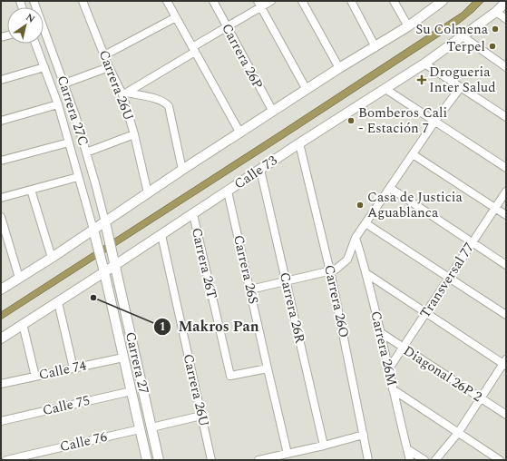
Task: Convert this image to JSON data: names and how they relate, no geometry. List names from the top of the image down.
{
  "streets": {
    "main road": ["Calle 73", "Carrera 27"],
    "street": [
      "Carrera 26P",
      "Carrera 26U",
      "Carrera 27C",
      "Carrera 26T",
      "Carrera 26S",
      "Transversal 77",
      "Carrera 26O",
      "Carrera 26R",
      "Carrera 26M",
      "Calle 74",
      "Diagonal 26P 2",
      "Calle 75",
      "Calle 76"
    ]
  },
  "crossings": [
    ["Carrera 26U", "Calle 73"],
    ["Calle 73", "Carrera 26T"],
    ["Calle 73", "Carrera 26S"],
    ["Calle 73", "Carrera 26O"],
    ["Calle 73", "Carrera 26R"],
    ["Calle 73", "Carrera 27"],
    ["Carrera 26T", "Carrera 26S"],
    ["Transversal 77", "Carrera 26M"],
    ["Transversal 77", "Diagonal 26P 2"],
    ["Carrera 26M", "Diagonal 26P 2"],
    ["Carrera 27", "Calle 74"],
    ["Carrera 27", "Calle 75"],
    ["Carrera 27", "Calle 76"]
  ],
  "places": {
    "other": [
      "Su Colmena",
      "Terpel",
      "Bomberos Cali - Estación 7",
      "Casa de Justicia Aguablanca",
      "Makros Pan"
    ],
    "health": ["Drogueria Inter Salud"]
  },
  "north": "top right"
}
